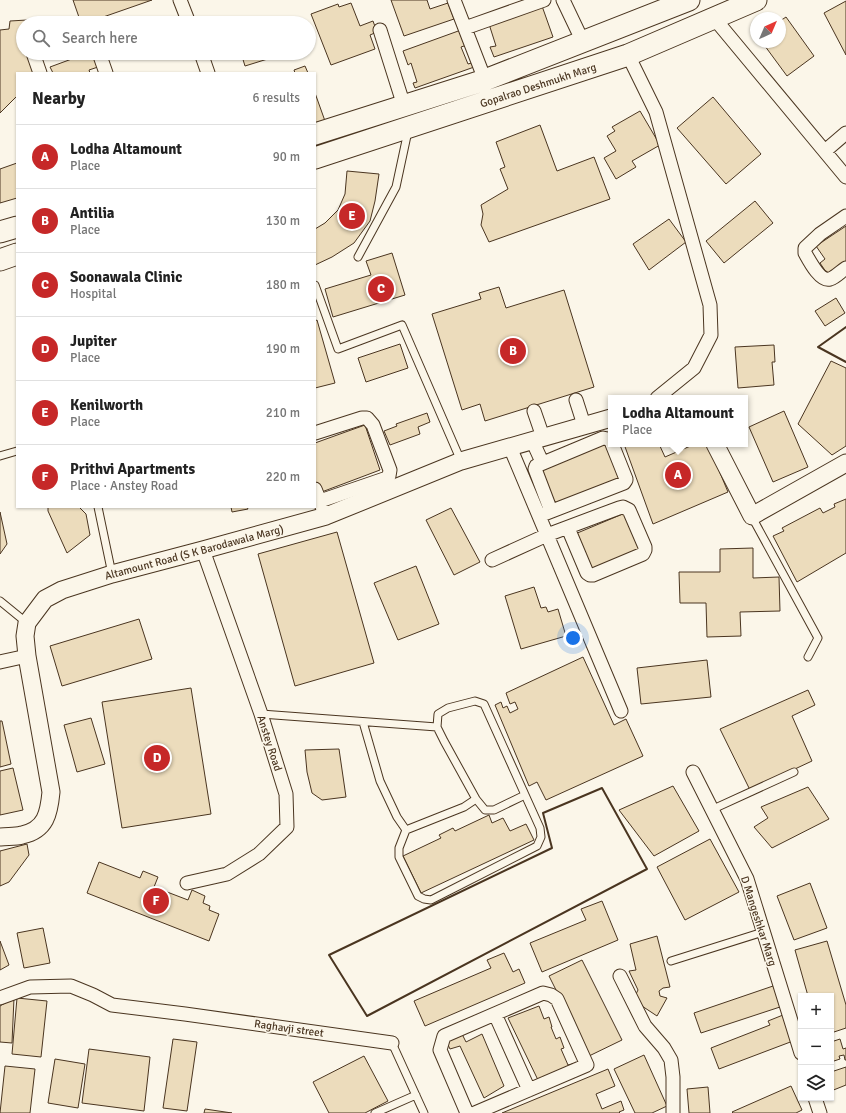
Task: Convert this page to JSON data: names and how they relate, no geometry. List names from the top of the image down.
{
  "streets": {
    "main road": ["Gopalrao Deshmukh Marg"],
    "street": [
      "Altamount Road (S K Barodawala Marg)",
      "Anstey Road",
      "D Mangeshkar Marg",
      "Raghavji street"
    ]
  },
  "crossings": [
    ["Altamount Road (S K Barodawala Marg)", "Anstey Road"]
  ],
  "north": "top right",
  "page": {
    "search": "Search here",
    "heading": ["Nearby", "6 results"],
    "list": [
      {
        "mark": "A",
        "name": "Lodha Altamount",
        "note": "Place",
        "value": "90 m"
      },
      {
        "mark": "B",
        "name": "Antilia",
        "note": "Place",
        "value": "130 m"
      },
      {
        "mark": "C",
        "name": "Soonawala Clinic",
        "note": "Hospital",
        "value": "180 m"
      },
      {
        "mark": "D",
        "name": "Jupiter",
        "note": "Place",
        "value": "190 m"
      },
      {
        "mark": "E",
        "name": "Kenilworth",
        "note": "Place",
        "value": "210 m"
      },
      {
        "mark": "F",
        "name": "Prithvi Apartments",
        "note": "Place · Anstey Road",
        "value": "220 m"
      }
    ],
    "pins": [
      "E",
      "C",
      "B",
      "A",
      "D",
      "F"
    ],
    "popup": ["Lodha Altamount", "Place"],
    "map_buttons": ["+", "−"]
  }
}
